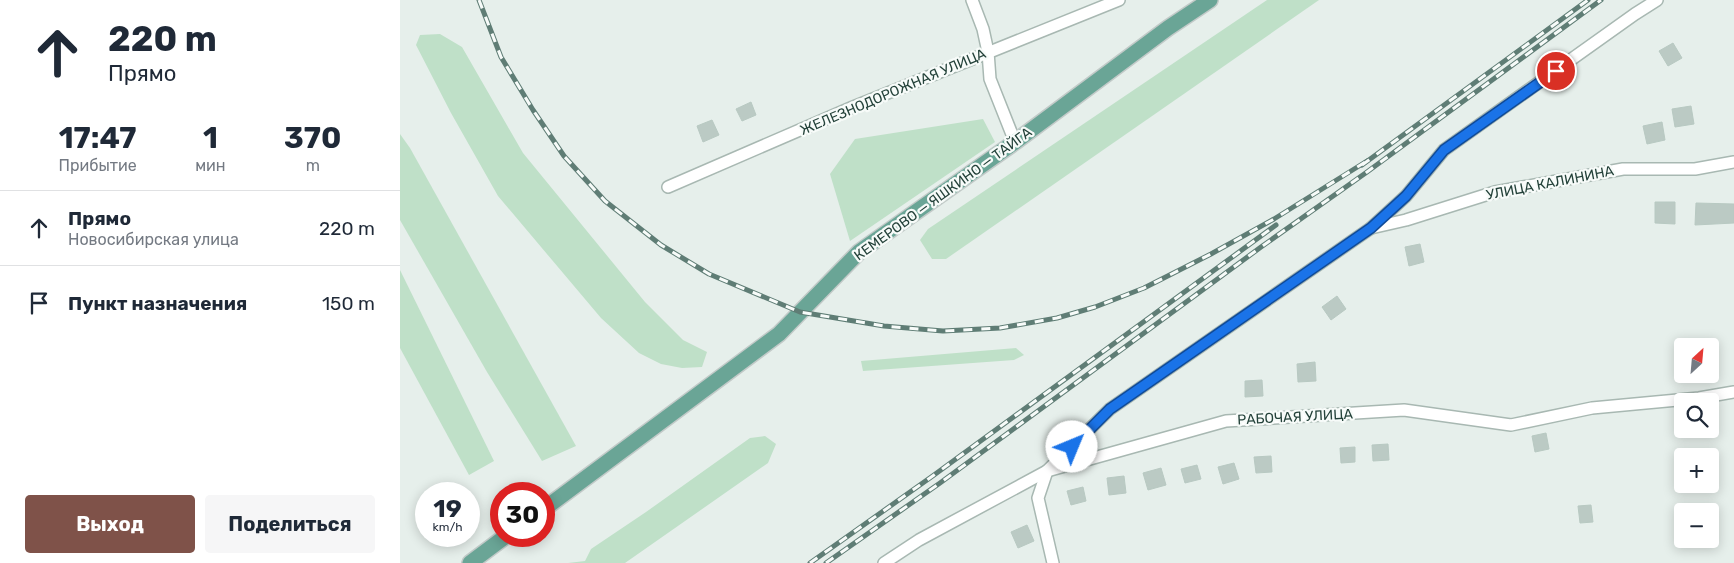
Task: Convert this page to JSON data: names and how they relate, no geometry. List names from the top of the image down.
{
  "streets": {
    "main road": ["КЕМЕРОВО — ЯШКИНО — ТАЙГА"],
    "street": ["ЖЕЛЕЗНОДОРОЖНАЯ УЛИЦА", "УЛИЦА КАЛИНИНА", "РАБОЧАЯ УЛИЦА"]
  },
  "north": "top right",
  "page": {
    "turn": ["220 m", "Прямо"],
    "eta": [
      "17:47",
      "Прибытие",
      "1",
      "мин",
      "370",
      "m"
    ],
    "list": [
      {
        "name": "Прямо",
        "note": "Новосибирская улица",
        "value": "220 m"
      },
      {
        "name": "Пункт назначения",
        "value": "150 m"
      }
    ],
    "map_buttons": ["+", "−"],
    "speed": "19 km/h",
    "limit": "30",
    "buttons": ["Выход", "Поделиться"]
  }
}
